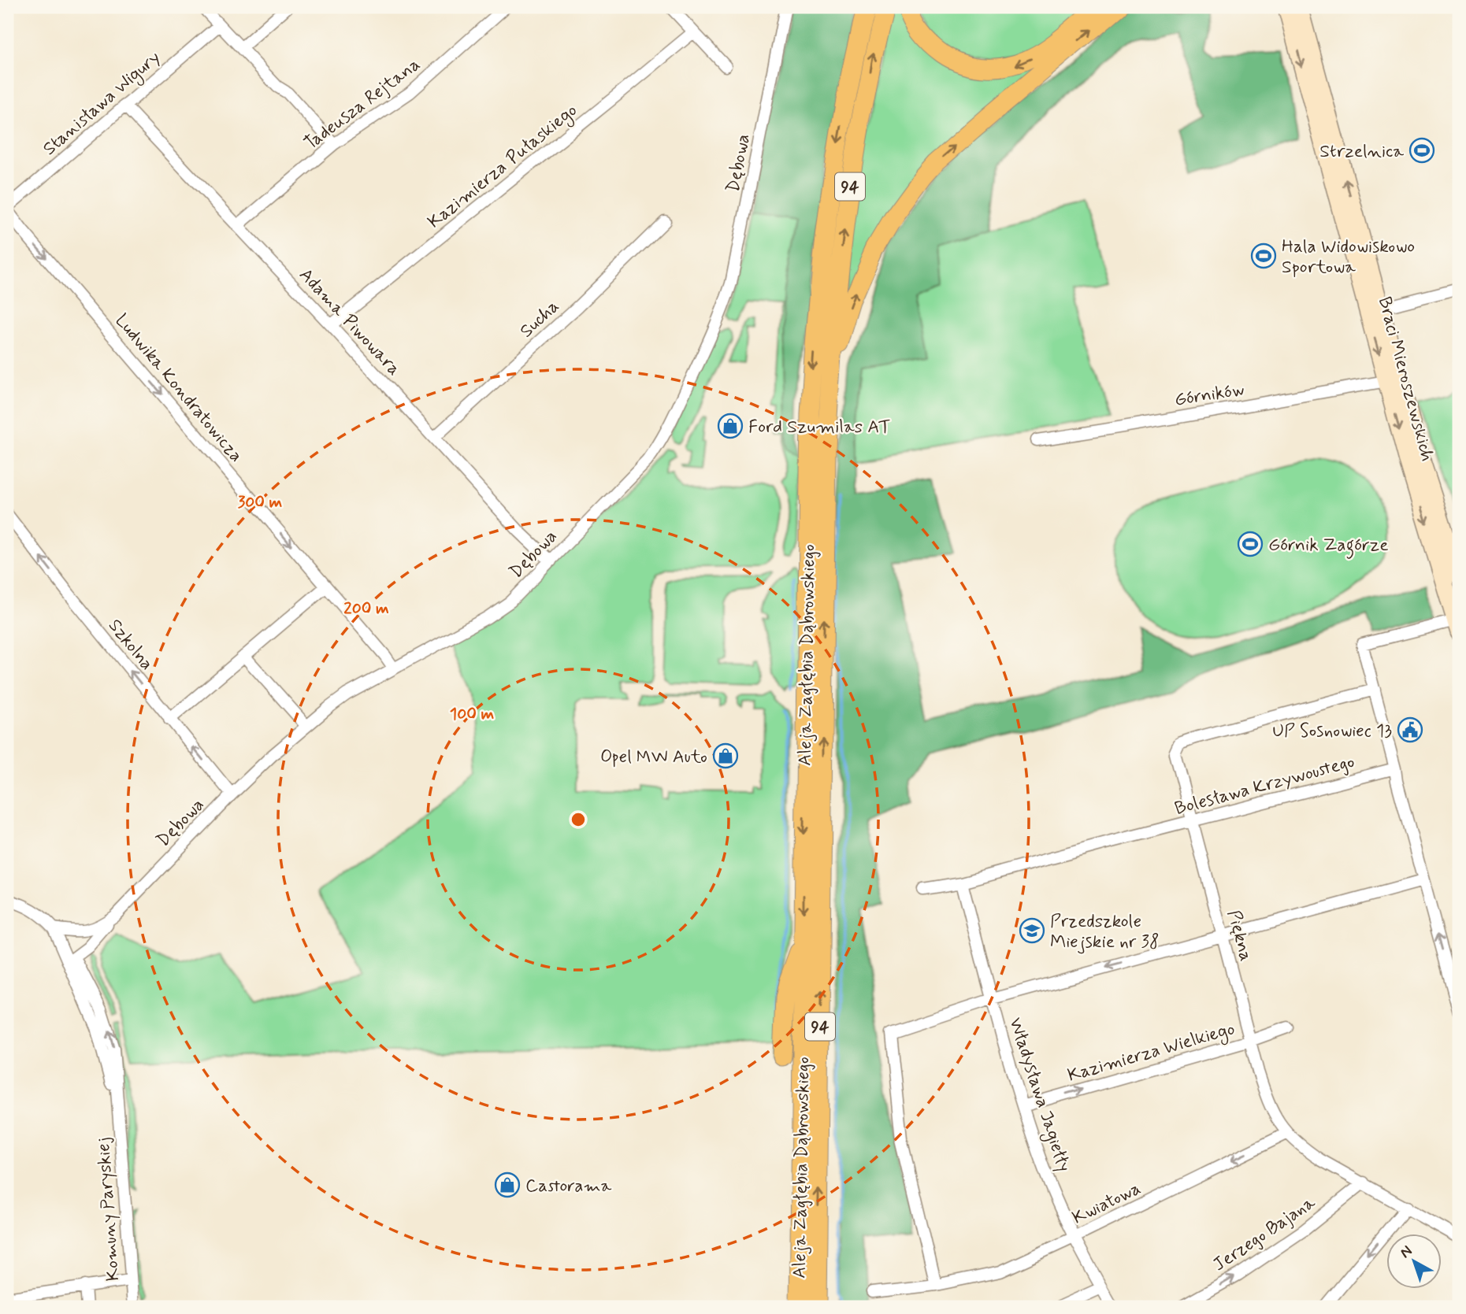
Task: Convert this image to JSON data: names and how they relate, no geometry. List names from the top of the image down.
{
  "streets": {
    "main road": ["94", "Braci Mieroszewskich", "Aleja Zagłębia Dąbrowskiego"],
    "street": [
      "Stanisława Wigury",
      "Tadeusza Rejtana",
      "Dębowa",
      "Kazimierza Pułaskiego",
      "Sucha",
      "Adama Piwowara",
      "Ludwika Kondratowicza",
      "Górników",
      "Szkolna",
      "Bolesława Krzywoustego",
      "Piękna",
      "Kazimierza Wielkiego",
      "Władysława Jagiełły",
      "Kwiatowa",
      "Komuny Paryskiej",
      "Jerzego Bajana"
    ]
  },
  "crossings": [
    ["Stanisława Wigury", "Adama Piwowara"],
    ["Stanisława Wigury", "Ludwika Kondratowicza"],
    ["Tadeusza Rejtana", "Adama Piwowara"],
    ["Dębowa", "Adama Piwowara"],
    ["Dębowa", "Ludwika Kondratowicza"],
    ["Dębowa", "Szkolna"],
    ["Dębowa", "Komuny Paryskiej"],
    ["Kazimierza Pułaskiego", "Adama Piwowara"],
    ["Sucha", "Adama Piwowara"],
    ["Braci Mieroszewskich", "Górników"],
    ["Bolesława Krzywoustego", "Piękna"],
    ["Bolesława Krzywoustego", "Władysława Jagiełły"],
    ["Piękna", "Kazimierza Wielkiego"],
    ["Piękna", "Kwiatowa"],
    ["Piękna", "Jerzego Bajana"],
    ["Kazimierza Wielkiego", "Władysława Jagiełły"],
    ["Władysława Jagiełły", "Kwiatowa"]
  ],
  "one_way": [
    "Ludwika Kondratowicza",
    "Szkolna",
    "Kazimierza Wielkiego",
    "Kwiatowa"
  ],
  "places": {
    "sports": ["Strzelnica", "Hala Widowiskowo Sportowa", "Górnik Zagórze"],
    "shop": ["Ford Szumilas AT", "Opel MW Auto", "Castorama"],
    "public building": ["UP Sosnowiec 13"],
    "school or university": ["Przedszkole Miejskie nr 38"]
  },
  "north": "top left",
  "rings": ["300 m", "200 m", "100 m"]
}
